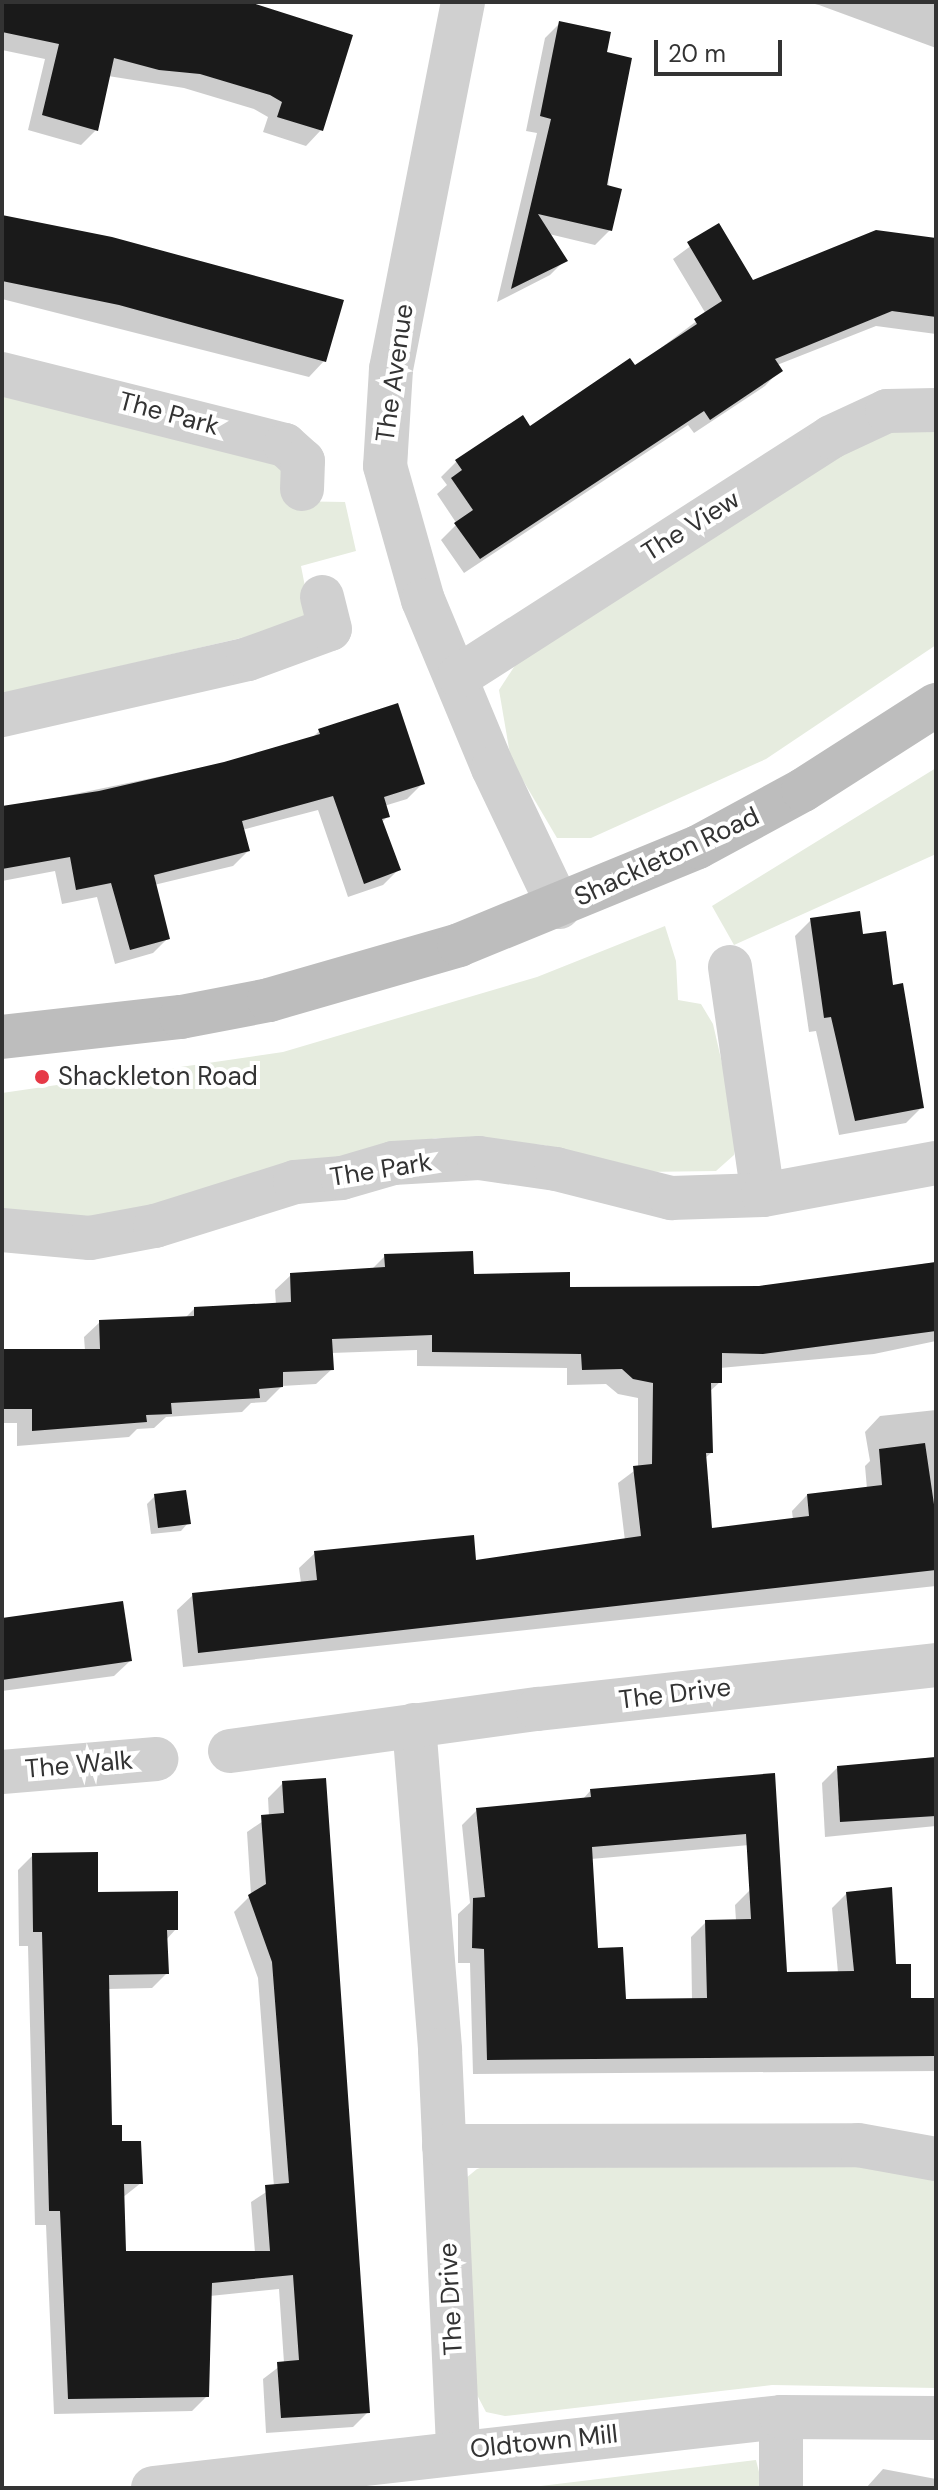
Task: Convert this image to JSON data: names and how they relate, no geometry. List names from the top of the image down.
{
  "streets": {
    "street": [
      "The Avenue",
      "The Park",
      "The View",
      "Shackleton Road",
      "The Drive",
      "The Walk",
      "Oldtown Mill"
    ]
  },
  "crossings": [
    ["The Avenue", "The View"],
    ["The Avenue", "Shackleton Road"],
    ["The Drive", "Oldtown Mill"]
  ],
  "places": ["Shackleton Road"],
  "scale_bar": "20 m"
}
